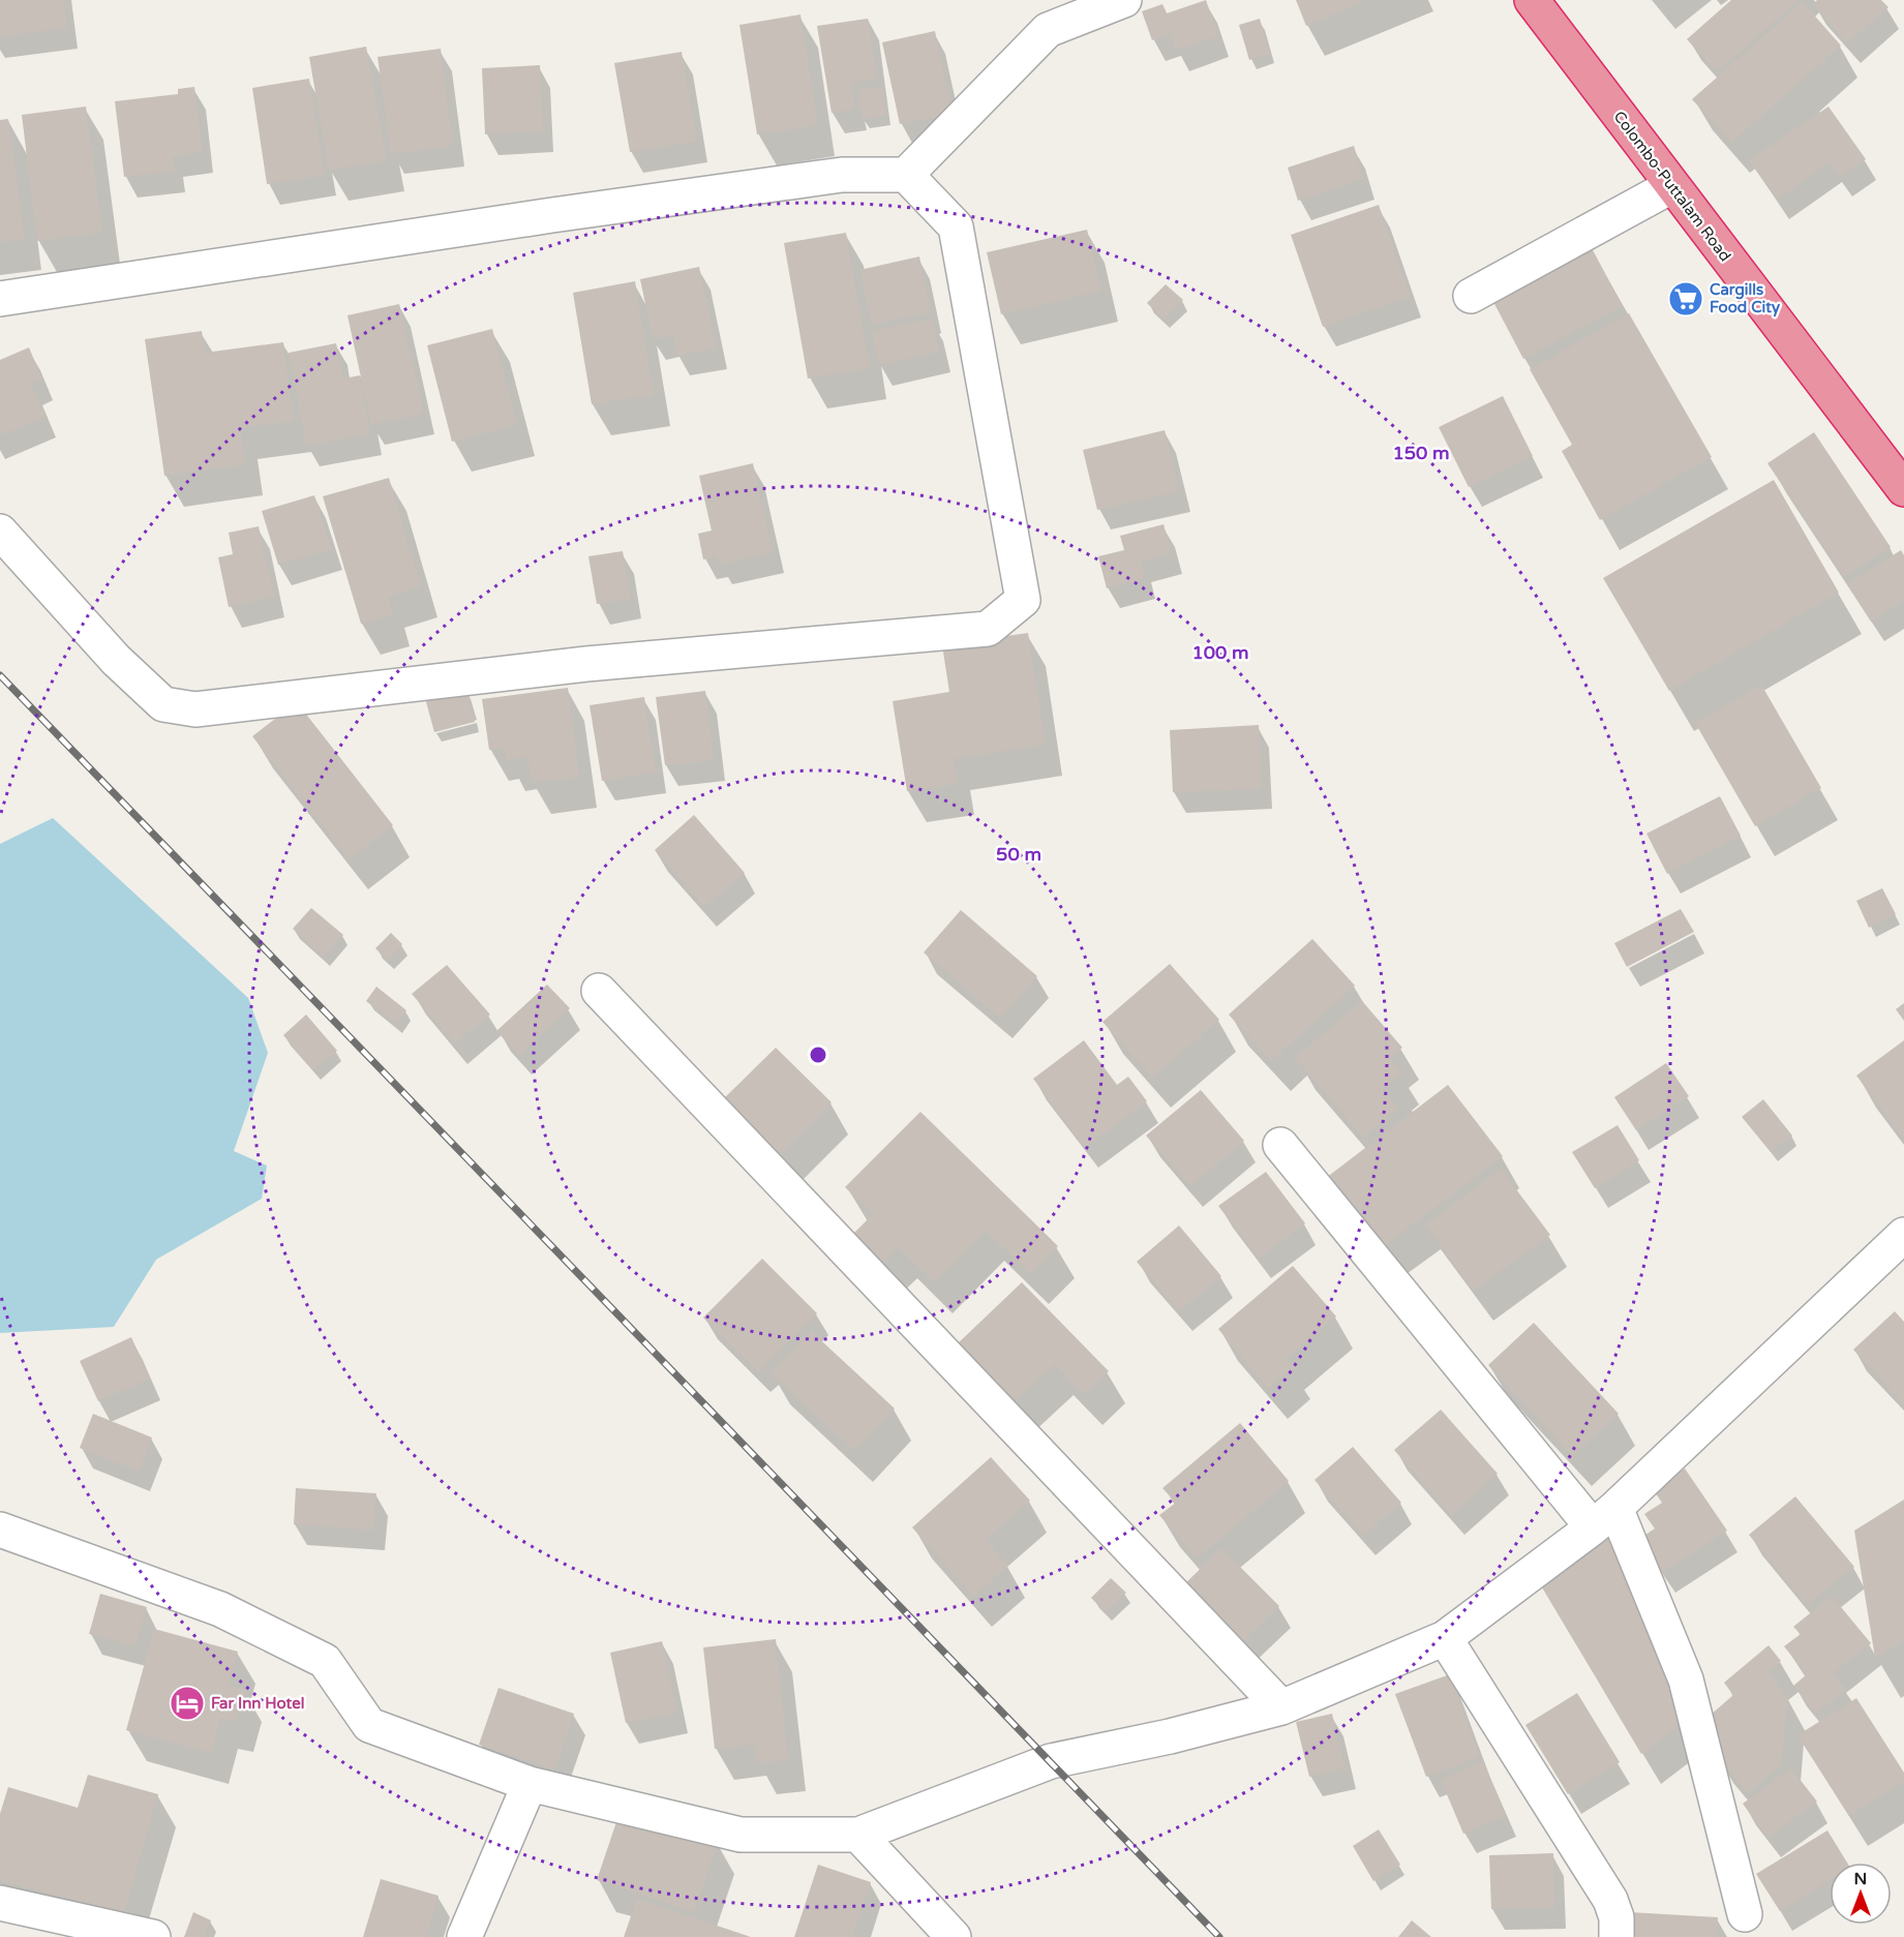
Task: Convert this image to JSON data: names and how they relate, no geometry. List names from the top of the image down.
{
  "streets": {
    "highway": ["Colombo-Puttalam Road"]
  },
  "places": {
    "supermarket": ["Cargills Food City"],
    "hotel": ["Far Inn Hotel"]
  },
  "north": "top",
  "rings": ["150 m", "100 m", "50 m"]
}
